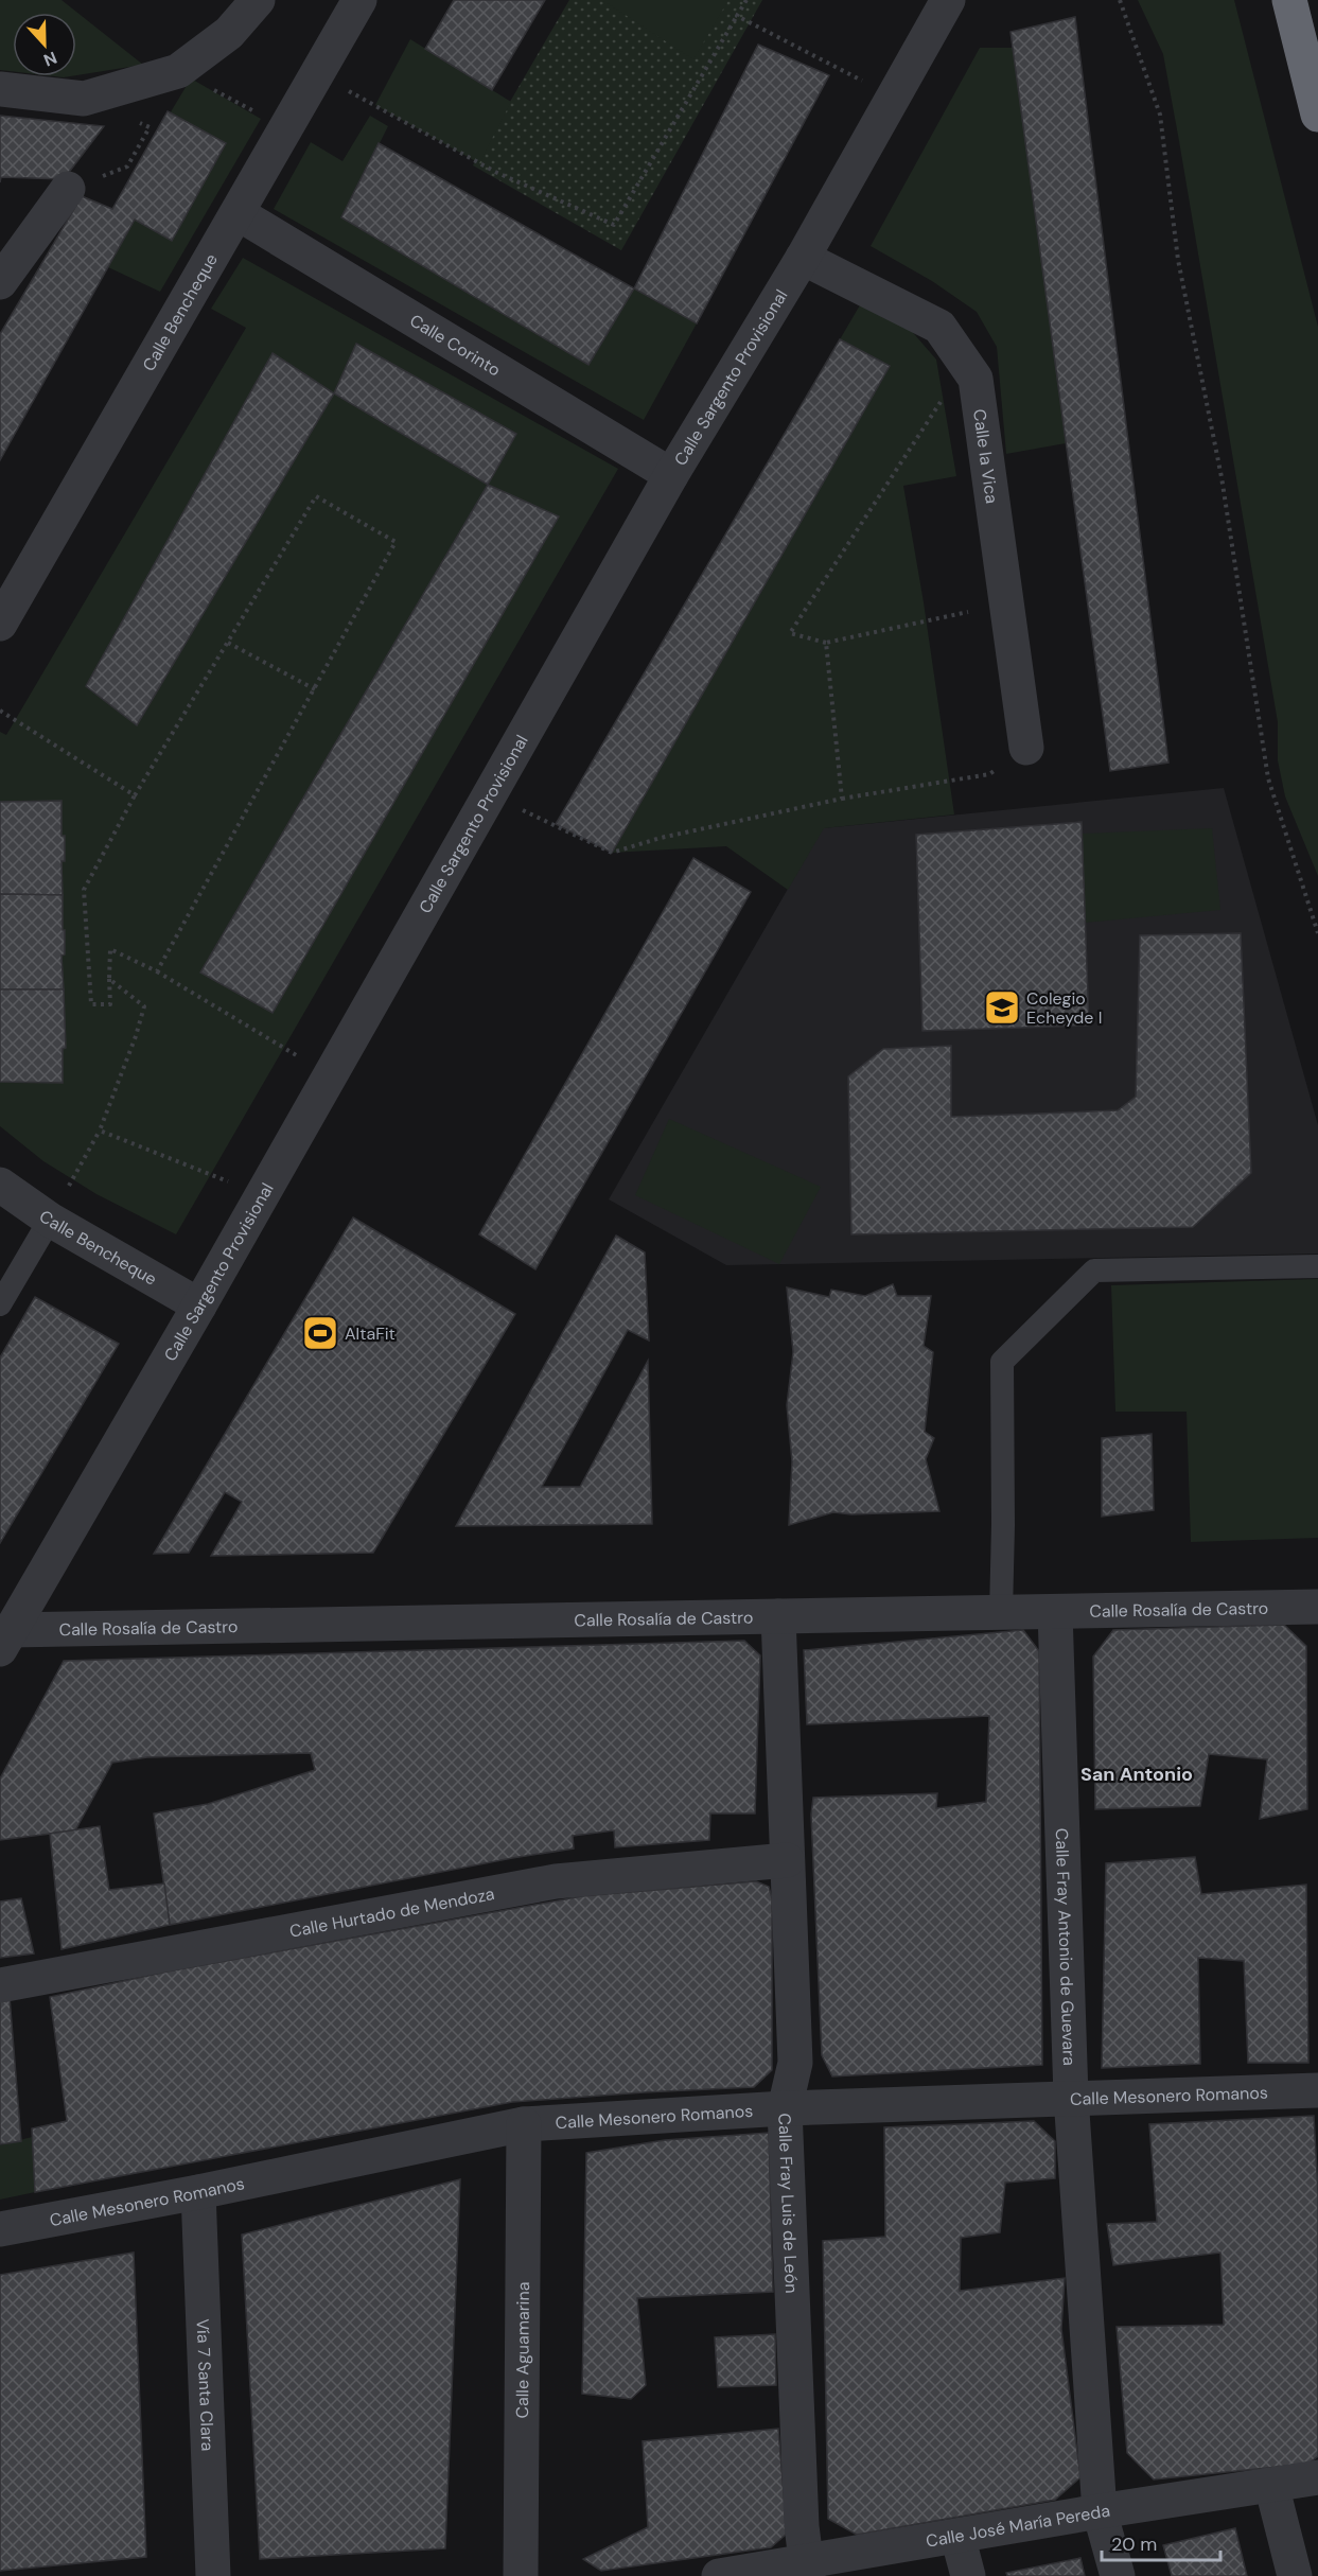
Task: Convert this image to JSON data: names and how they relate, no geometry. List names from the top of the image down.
{
  "streets": {
    "street": [
      "Calle Bencheque",
      "Calle Corinto",
      "Calle Sargento Provisional",
      "Calle la Vica",
      "Calle Rosalía de Castro",
      "Calle Hurtado de Mendoza",
      "Calle Fray Antonio de Guevara",
      "Calle Mesonero Romanos",
      "Calle Fray Luis de León",
      "Calle Aguamarina",
      "Vía 7 Santa Clara",
      "Calle José María Pereda"
    ]
  },
  "crossings": [
    ["Calle Bencheque", "Calle Corinto"],
    ["Calle Bencheque", "Calle Sargento Provisional"],
    ["Calle Corinto", "Calle Sargento Provisional"],
    ["Calle Sargento Provisional", "Calle la Vica"],
    ["Calle Sargento Provisional", "Calle Rosalía de Castro"],
    ["Calle Rosalía de Castro", "Calle Fray Antonio de Guevara"],
    ["Calle Rosalía de Castro", "Calle Fray Luis de León"],
    ["Calle Hurtado de Mendoza", "Calle Fray Luis de León"],
    ["Calle Fray Antonio de Guevara", "Calle Mesonero Romanos"],
    ["Calle Fray Antonio de Guevara", "Calle José María Pereda"],
    ["Calle Mesonero Romanos", "Calle Fray Luis de León"],
    ["Calle Mesonero Romanos", "Calle Aguamarina"],
    ["Calle Mesonero Romanos", "Vía 7 Santa Clara"],
    ["Calle Fray Luis de León", "Calle José María Pereda"]
  ],
  "districts": ["San Antonio"],
  "places": {
    "school or university": ["Colegio Echeyde I"],
    "sports": ["AltaFit"]
  },
  "scale_bar": "20 m",
  "north": "bottom"
}
